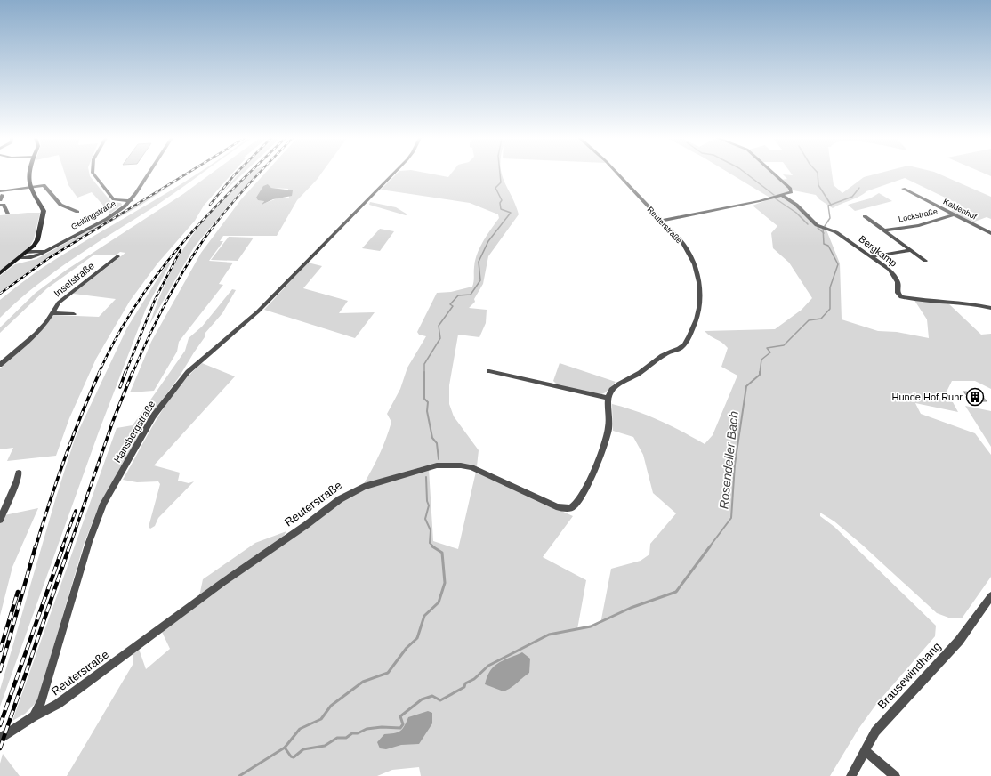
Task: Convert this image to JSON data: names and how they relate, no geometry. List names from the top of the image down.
{
  "streets": {
    "street": [
      "Kaldenhof",
      "Geitlingstraße",
      "Lockstraße",
      "Reuterstraße",
      "Bergkamp",
      "Inselstraße",
      "Hansbergstraße",
      "Brausewindhang"
    ]
  },
  "crossings": [
    ["Kaldenhof", "Lockstraße"],
    ["Reuterstraße", "Hansbergstraße"]
  ],
  "water": ["Rosendeller Bach"],
  "places": {
    "building": ["Hunde Hof Ruhr"]
  }
}
